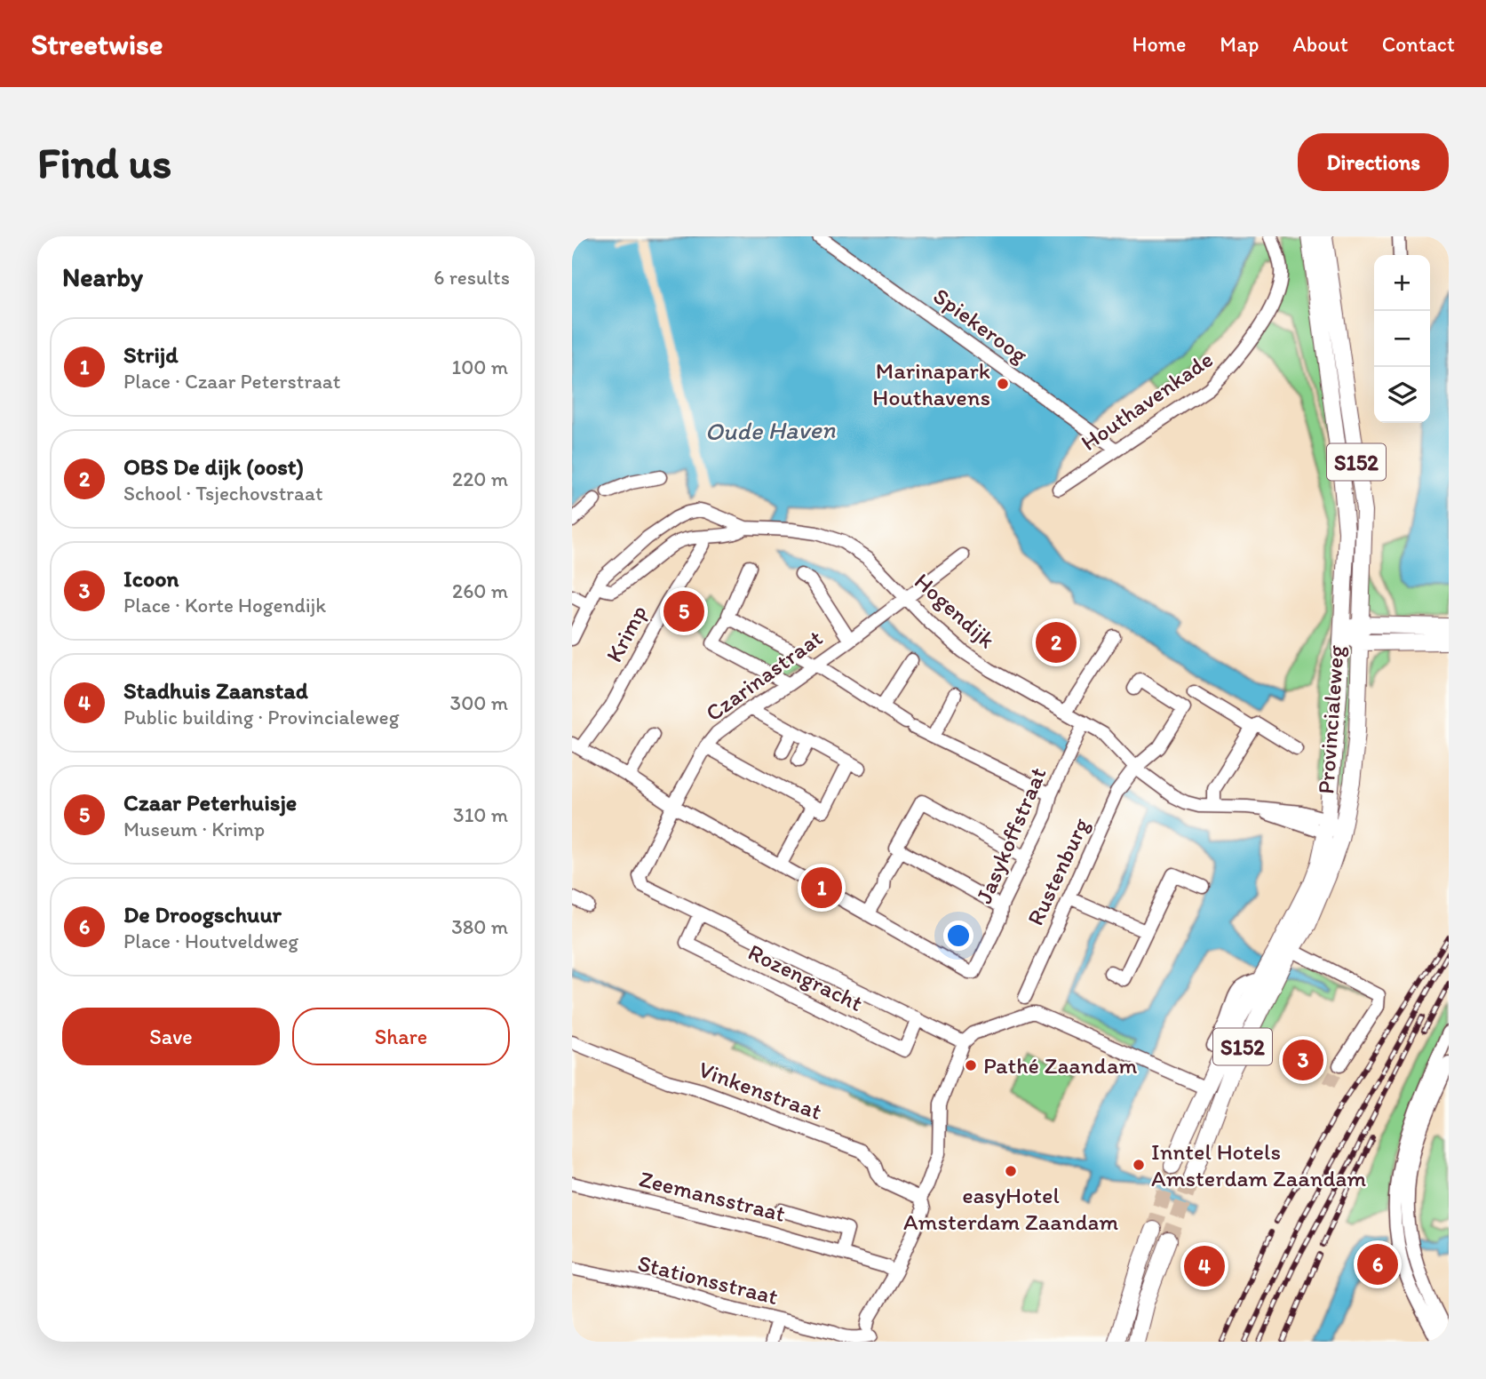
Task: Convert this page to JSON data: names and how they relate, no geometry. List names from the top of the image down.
{
  "streets": {
    "main road": ["S152", "Provincialeweg"],
    "street": [
      "Spiekeroog",
      "Houthavenkade",
      "Hogendijk",
      "Krimp",
      "Czarinastraat",
      "Jasykoffstraat",
      "Rustenburg",
      "Rozengracht",
      "Vinkenstraat",
      "Zeemansstraat",
      "Stationsstraat"
    ]
  },
  "crossings": [
    ["Spiekeroog", "Houthavenkade"],
    ["Hogendijk", "Czarinastraat"],
    ["Hogendijk", "Provincialeweg"],
    ["Hogendijk", "Jasykoffstraat"],
    ["Hogendijk", "Rustenburg"],
    ["Czarinastraat", "Rozengracht"]
  ],
  "water": ["Oude Haven"],
  "places": [
    "Marinapark Houthavens",
    "Pathé Zaandam",
    "Inntel Hotels Amsterdam Zaandam",
    "easyHotel Amsterdam Zaandam"
  ],
  "page": {
    "header": "Streetwise",
    "nav": [
      "Home",
      "Map",
      "About",
      "Contact"
    ],
    "buttons": [
      "Directions",
      ["Save", "Share"]
    ],
    "title": "Find us",
    "heading": ["Nearby", "6 results"],
    "map_buttons": ["+", "−"],
    "list": [
      {
        "mark": "1",
        "name": "Strijd",
        "note": "Place · Czaar Peterstraat",
        "value": "100 m"
      },
      {
        "mark": "2",
        "name": "OBS De dijk (oost)",
        "note": "School · Tsjechovstraat",
        "value": "220 m"
      },
      {
        "mark": "3",
        "name": "Icoon",
        "note": "Place · Korte Hogendijk",
        "value": "260 m"
      },
      {
        "mark": "4",
        "name": "Stadhuis Zaanstad",
        "note": "Public building · Provincialeweg",
        "value": "300 m"
      },
      {
        "mark": "5",
        "name": "Czaar Peterhuisje",
        "note": "Museum · Krimp",
        "value": "310 m"
      },
      {
        "mark": "6",
        "name": "De Droogschuur",
        "note": "Place · Houtveldweg",
        "value": "380 m"
      }
    ],
    "pins": [
      "5",
      "2",
      "1",
      "3",
      "6",
      "4"
    ]
  }
}
